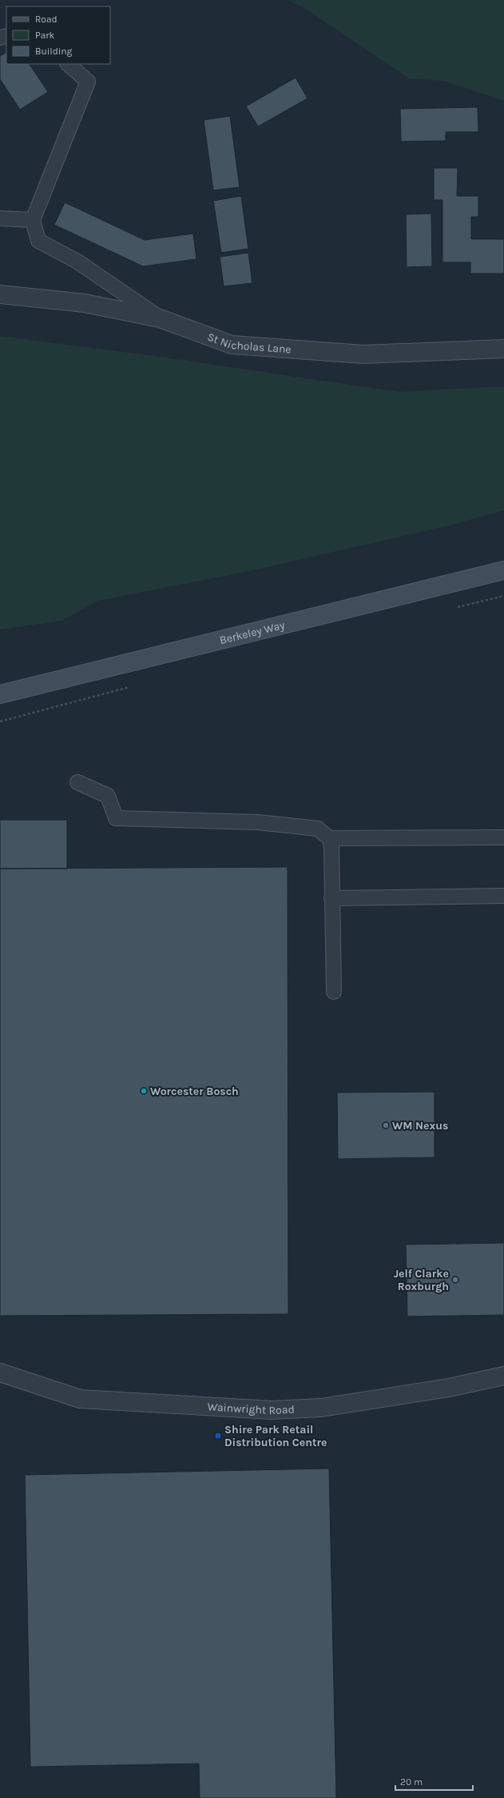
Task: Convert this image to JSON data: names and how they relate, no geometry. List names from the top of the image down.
{
  "streets": {
    "main road": ["Berkeley Way"],
    "street": ["St Nicholas Lane", "Wainwright Road"]
  },
  "places": {
    "other": ["Worcester Bosch", "WM Nexus", "Jelf Clarke Roxburgh"],
    "transit": ["Shire Park Retail Distribution Centre"]
  },
  "legend": ["Road", "Park", "Building"],
  "scale_bar": "20 m"
}
